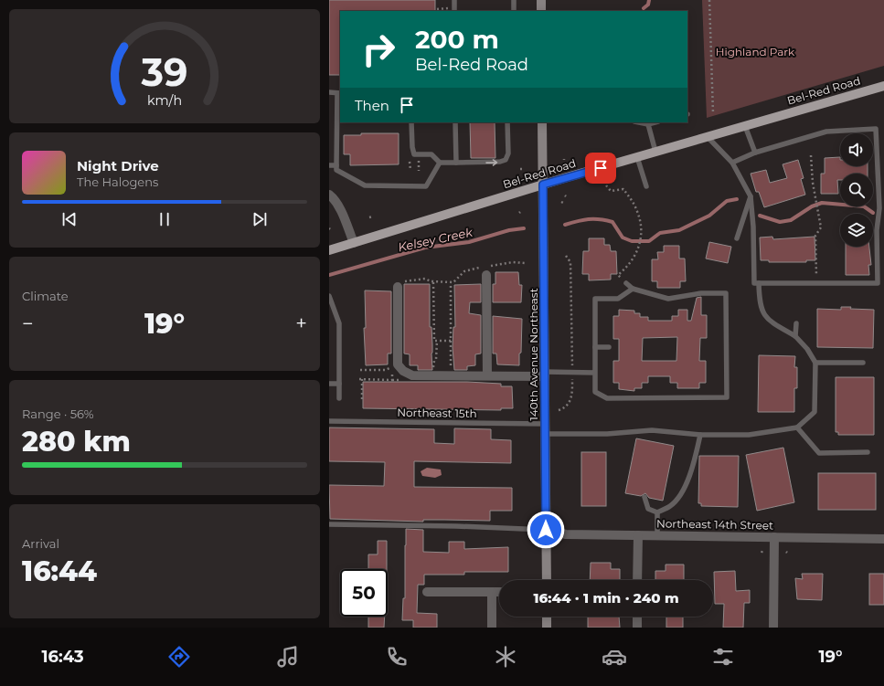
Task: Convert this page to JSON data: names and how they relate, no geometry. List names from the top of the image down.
{
  "streets": {
    "main road": ["Bel-Red Road", "140th Avenue Northeast"],
    "street": ["Northeast 14th Street"],
    "lane": ["Northeast 15th"]
  },
  "crossings": [
    ["Bel-Red Road", "140th Avenue Northeast"],
    ["140th Avenue Northeast", "Northeast 15th"],
    ["140th Avenue Northeast", "Northeast 14th Street"]
  ],
  "water": ["Kelsey Creek"],
  "parks": ["Highland Park"],
  "page": {
    "turn": ["200 m", "Bel-Red Road"],
    "then": "Then",
    "song": ["Night Drive", "The Halogens"],
    "tile": [
      "Climate",
      ["Range · 56%", "280 km"],
      ["Arrival", "16:44"]
    ],
    "heat": ["−", "19°", "+"],
    "limit": "50",
    "trip": "16:44 · 1 min · 240 m",
    "tabs": ["16:43", "19°"],
    "gauge": ["39", "km/h"]
  }
}
